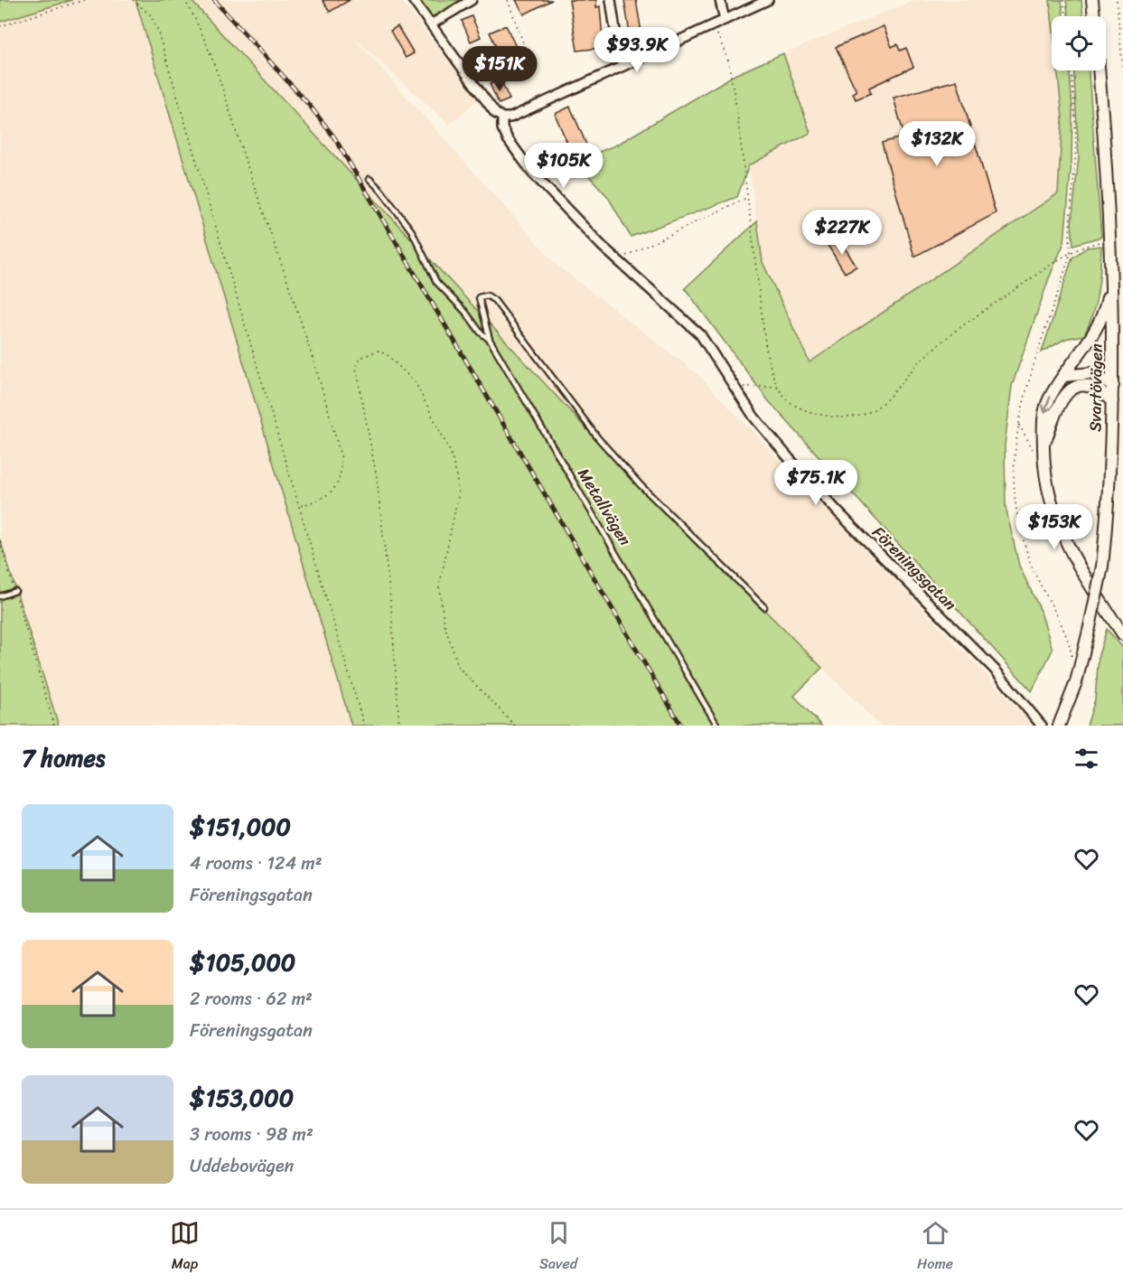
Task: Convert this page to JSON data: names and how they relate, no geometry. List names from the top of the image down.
{
  "streets": {
    "main road": ["Svartövägen"],
    "street": ["Föreningsgatan"],
    "lane": ["Metallvägen"]
  },
  "page": {
    "price": [
      "$93.9K",
      "$151K",
      "$132K",
      "$105K",
      "$227K",
      "$75.1K",
      "$153K"
    ],
    "heading": "7 homes",
    "list": [
      {
        "name": "$151,000",
        "note": "4 rooms · 124 m² · Föreningsgatan"
      },
      {
        "name": "$105,000",
        "note": "2 rooms · 62 m² · Föreningsgatan"
      },
      {
        "name": "$153,000",
        "note": "3 rooms · 98 m² · Uddebovägen"
      }
    ],
    "tabs": ["Map", "Saved", "Home"]
  }
}
